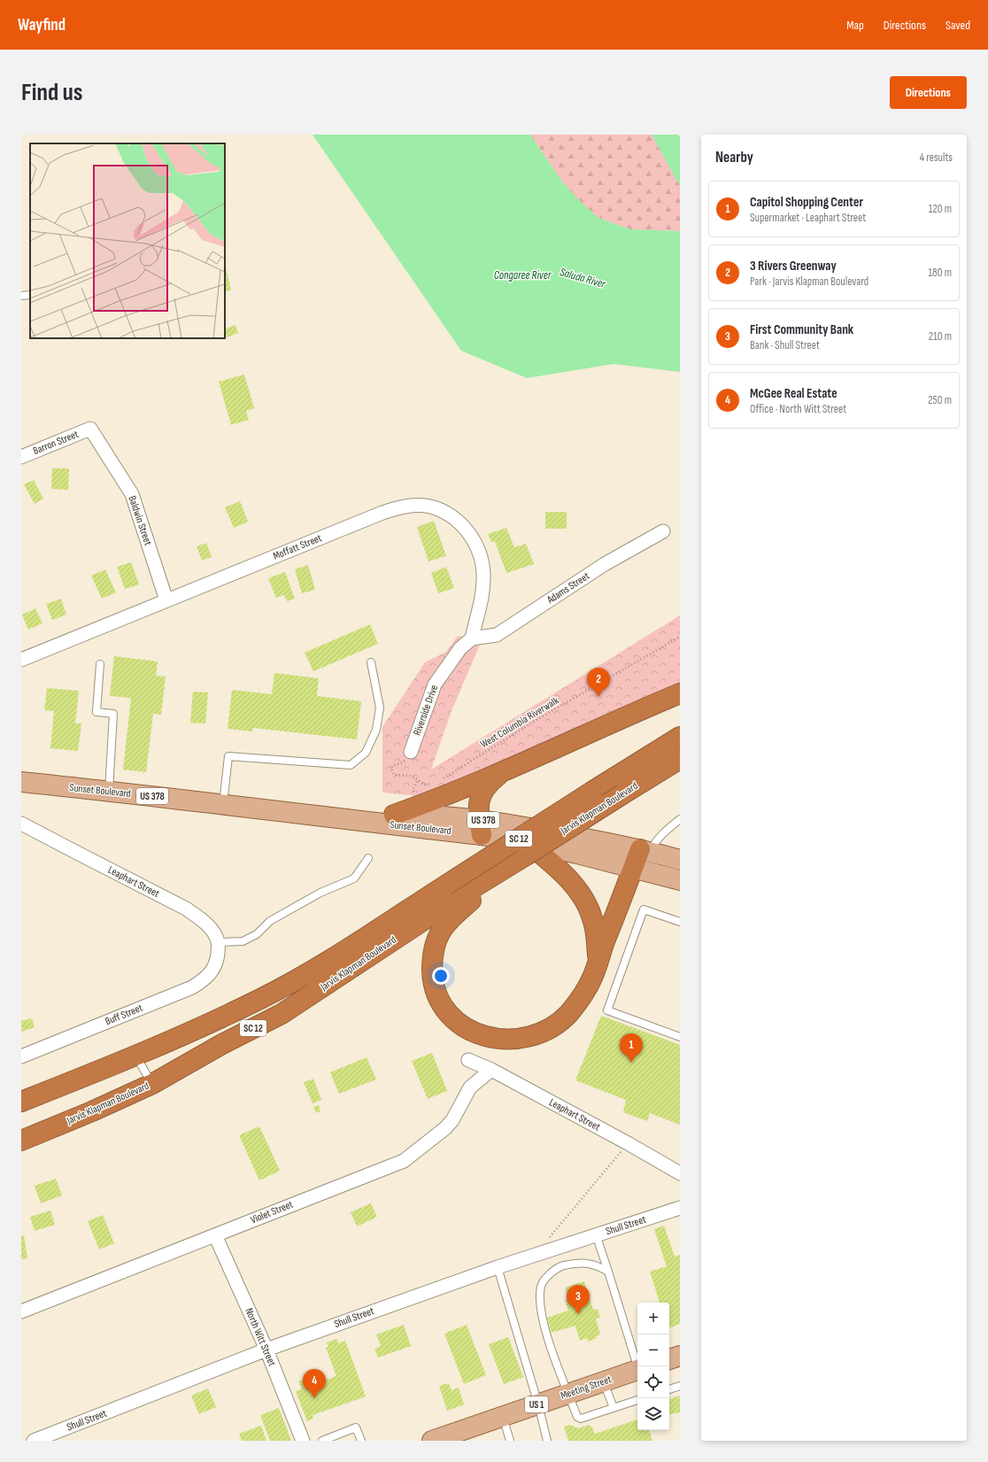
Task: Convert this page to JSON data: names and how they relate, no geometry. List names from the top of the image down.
{
  "streets": {
    "highway": ["Jarvis Klapman Boulevard", "SC 12"],
    "main road": [
      "Sunset Boulevard",
      "US 378",
      "Meeting Street",
      "US 1"
    ],
    "street": [
      "Barron Street",
      "Baldwin Street",
      "Moffatt Street",
      "Adams Street",
      "Riverside Drive",
      "Leaphart Street",
      "Buff Street",
      "Violet Street",
      "Shull Street",
      "North Witt Street"
    ],
    "path": ["West Columbia Riverwalk"]
  },
  "crossings": [
    ["Barron Street", "Baldwin Street"],
    ["Baldwin Street", "Moffatt Street"],
    ["Moffatt Street", "Adams Street"],
    ["Moffatt Street", "Riverside Drive"],
    ["Adams Street", "Riverside Drive"],
    ["Sunset Boulevard", "Jarvis Klapman Boulevard"],
    ["Leaphart Street", "Buff Street"],
    ["Leaphart Street", "Violet Street"],
    ["Violet Street", "North Witt Street"],
    ["Shull Street", "North Witt Street"]
  ],
  "water": ["Congaree River", "Saluda River"],
  "page": {
    "header": "Wayfind",
    "nav": ["Map", "Directions", "Saved"],
    "buttons": "Directions",
    "title": "Find us",
    "heading": ["Nearby", "4 results"],
    "list": [
      {
        "mark": "1",
        "name": "Capitol Shopping Center",
        "note": "Supermarket · Leaphart Street",
        "value": "120 m"
      },
      {
        "mark": "2",
        "name": "3 Rivers Greenway",
        "note": "Park · Jarvis Klapman Boulevard",
        "value": "180 m"
      },
      {
        "mark": "3",
        "name": "First Community Bank",
        "note": "Bank · Shull Street",
        "value": "210 m"
      },
      {
        "mark": "4",
        "name": "McGee Real Estate",
        "note": "Office · North Witt Street",
        "value": "250 m"
      }
    ],
    "pins": [
      "2",
      "1",
      "3",
      "4"
    ],
    "map_buttons": ["+", "−"]
  }
}
